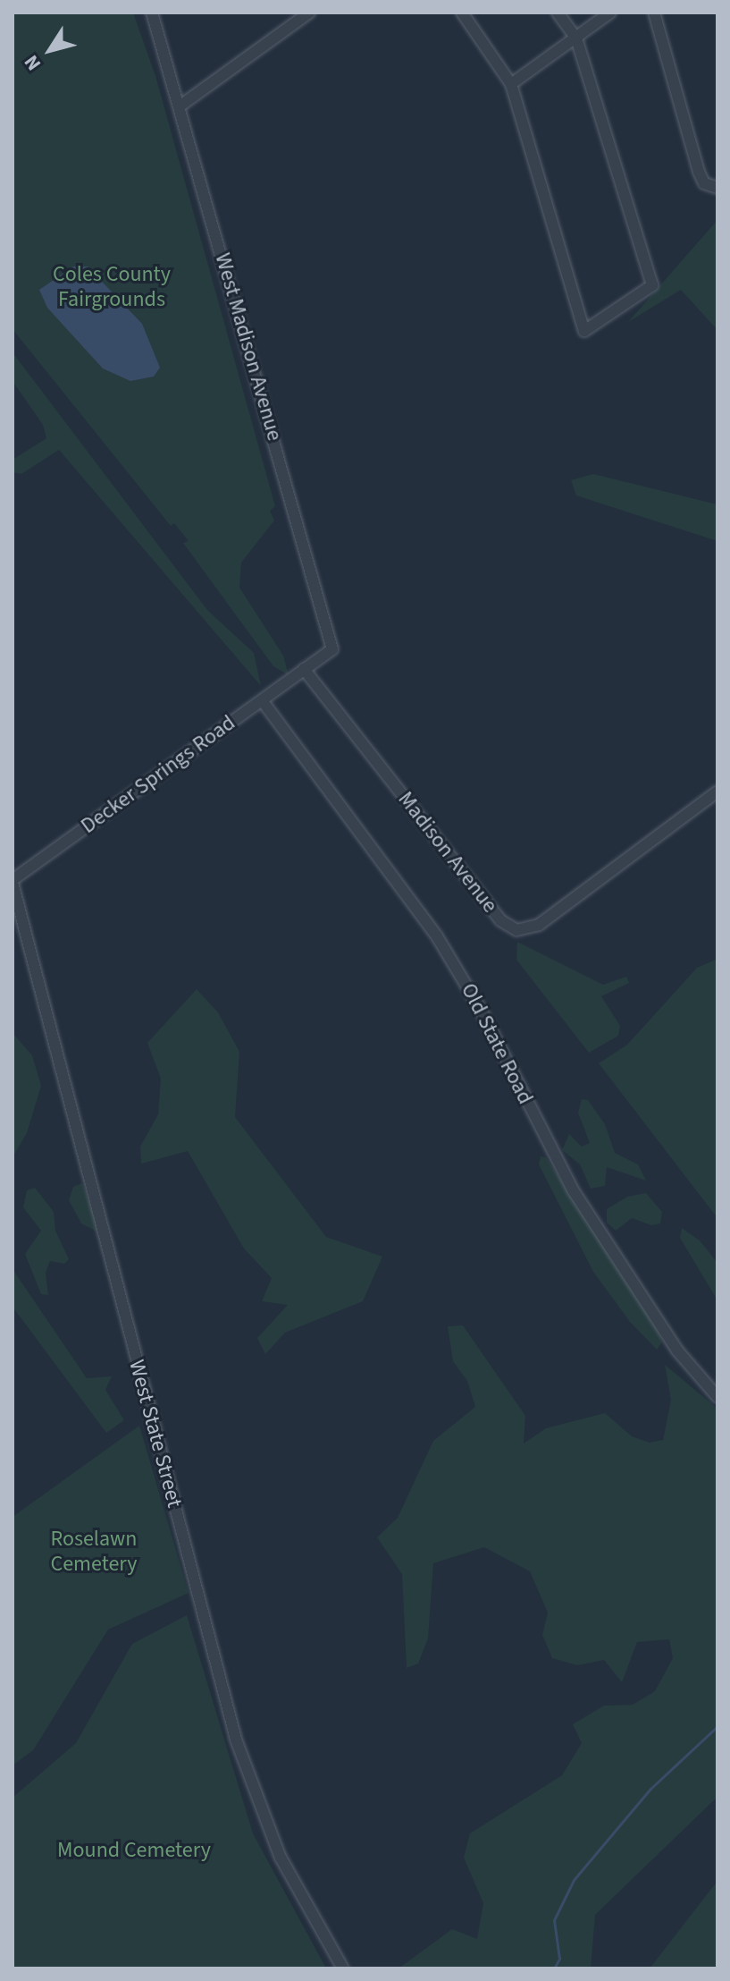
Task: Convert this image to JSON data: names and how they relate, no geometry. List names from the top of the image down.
{
  "streets": {
    "street": [
      "West Madison Avenue",
      "Decker Springs Road",
      "Madison Avenue",
      "Old State Road",
      "West State Street"
    ]
  },
  "crossings": [
    ["West Madison Avenue", "Decker Springs Road"],
    ["West Madison Avenue", "Madison Avenue"],
    ["Decker Springs Road", "Madison Avenue"],
    ["Decker Springs Road", "Old State Road"],
    ["Decker Springs Road", "West State Street"]
  ],
  "parks": ["Coles County Fairgrounds", "Roselawn Cemetery", "Mound Cemetery"],
  "north": "bottom left"
}
